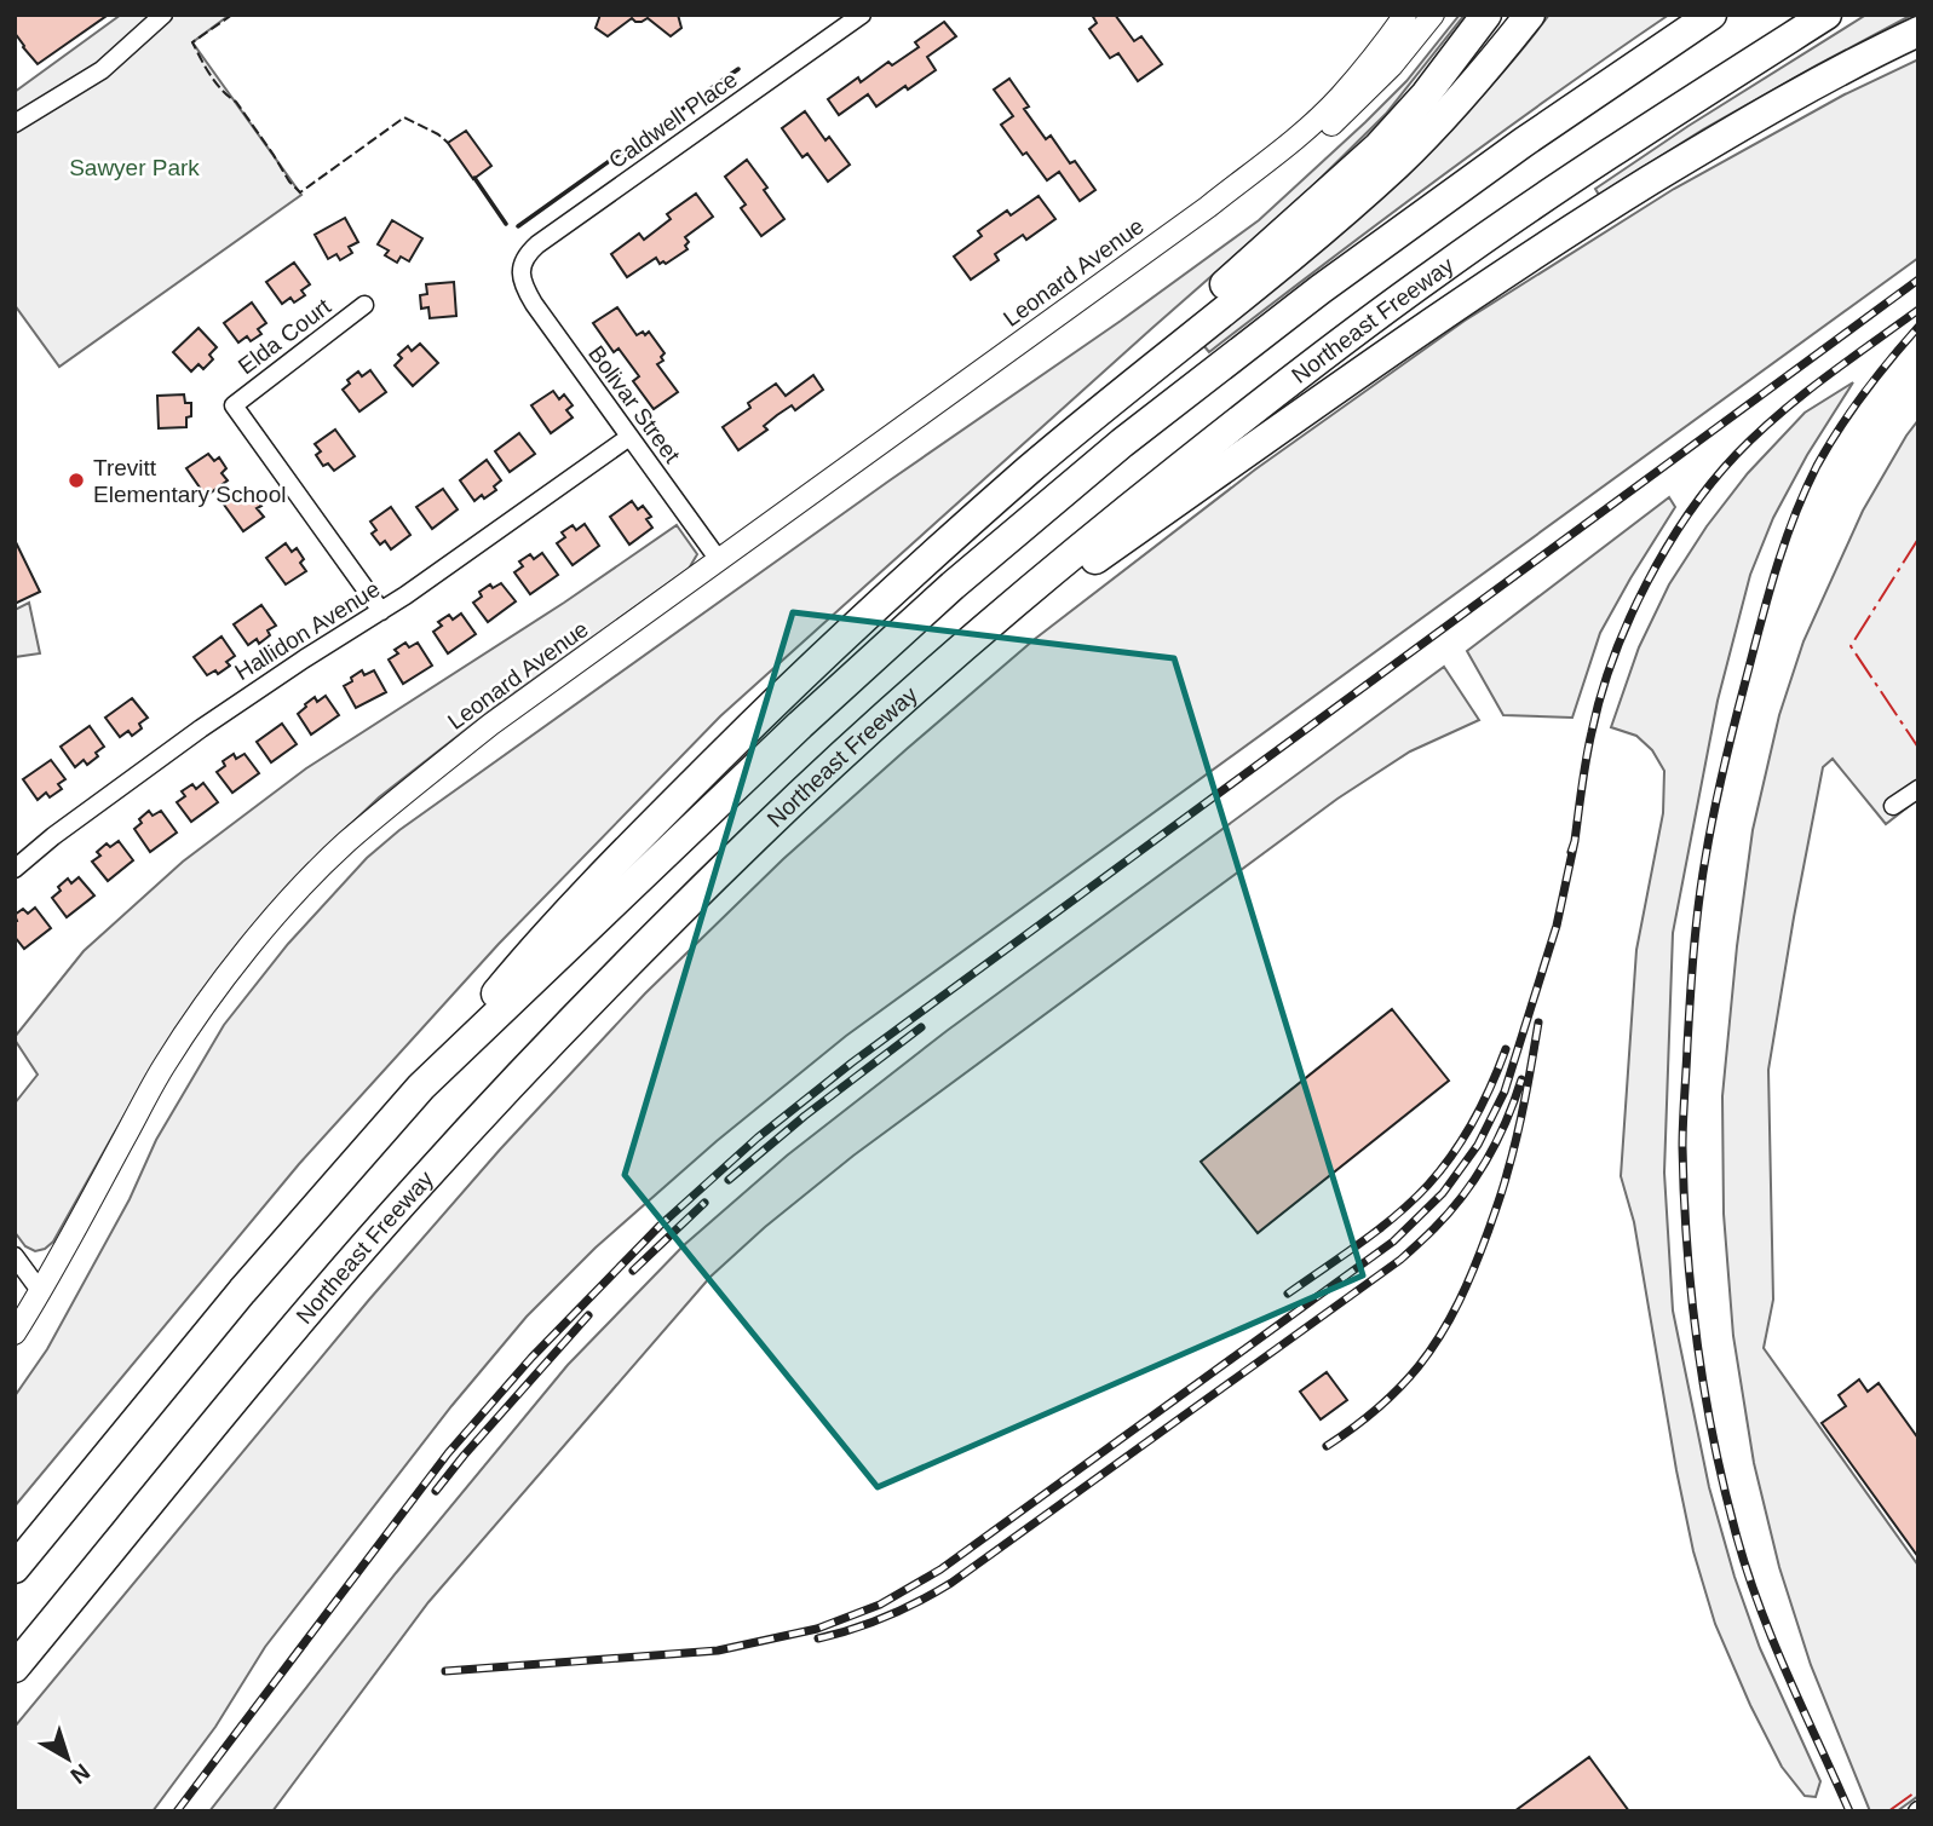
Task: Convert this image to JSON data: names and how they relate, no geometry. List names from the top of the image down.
{
  "streets": {
    "highway": ["Northeast Freeway"],
    "street": [
      "Caldwell Place",
      "Leonard Avenue",
      "Elda Court",
      "Bolivar Street",
      "Hallidon Avenue"
    ]
  },
  "crossings": [
    ["Caldwell Place", "Bolivar Street"],
    ["Leonard Avenue", "Bolivar Street"],
    ["Elda Court", "Hallidon Avenue"],
    ["Bolivar Street", "Hallidon Avenue"]
  ],
  "parks": ["Sawyer Park"],
  "places": ["Trevitt Elementary School"],
  "north": "bottom right"
}
